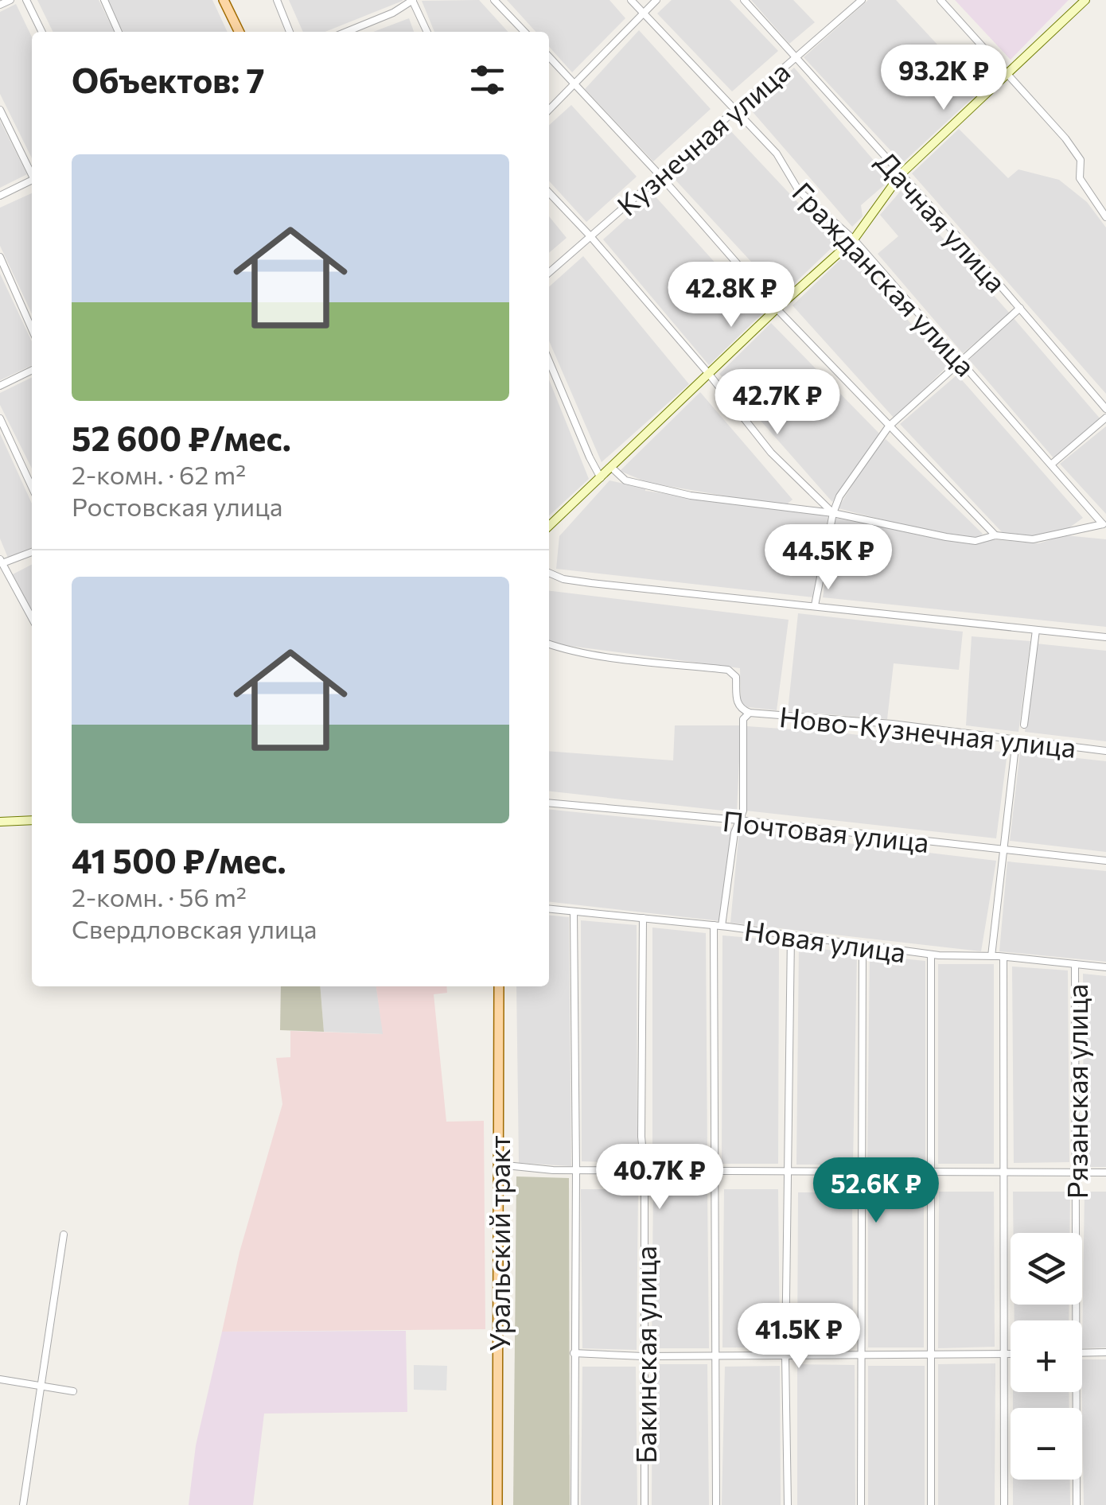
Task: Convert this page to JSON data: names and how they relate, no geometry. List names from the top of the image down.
{
  "streets": {
    "main road": ["Уральский тракт"],
    "street": [
      "Кузнечная улица",
      "Дачная улица",
      "Гражданская улица",
      "Ново-Кузнечная улица",
      "Почтовая улица",
      "Новая улица",
      "Рязанская улица",
      "Бакинская улица"
    ]
  },
  "crossings": [
    ["Кузнечная улица", "Дачная улица"],
    ["Кузнечная улица", "Гражданская улица"],
    ["Новая улица", "Рязанская улица"],
    ["Новая улица", "Бакинская улица"]
  ],
  "page": {
    "heading": "Объектов: 7",
    "price": [
      "93.2K ₽",
      "42.8K ₽",
      "42.7K ₽",
      "44.5K ₽",
      "40.7K ₽",
      "52.6K ₽",
      "41.5K ₽"
    ],
    "list": [
      {
        "name": "52 600 ₽/мес.",
        "note": "2-комн. · 62 m² · Ростовская улица"
      },
      {
        "name": "41 500 ₽/мес.",
        "note": "2-комн. · 56 m² · Свердловская улица"
      }
    ],
    "map_buttons": ["+", "−"]
  }
}
